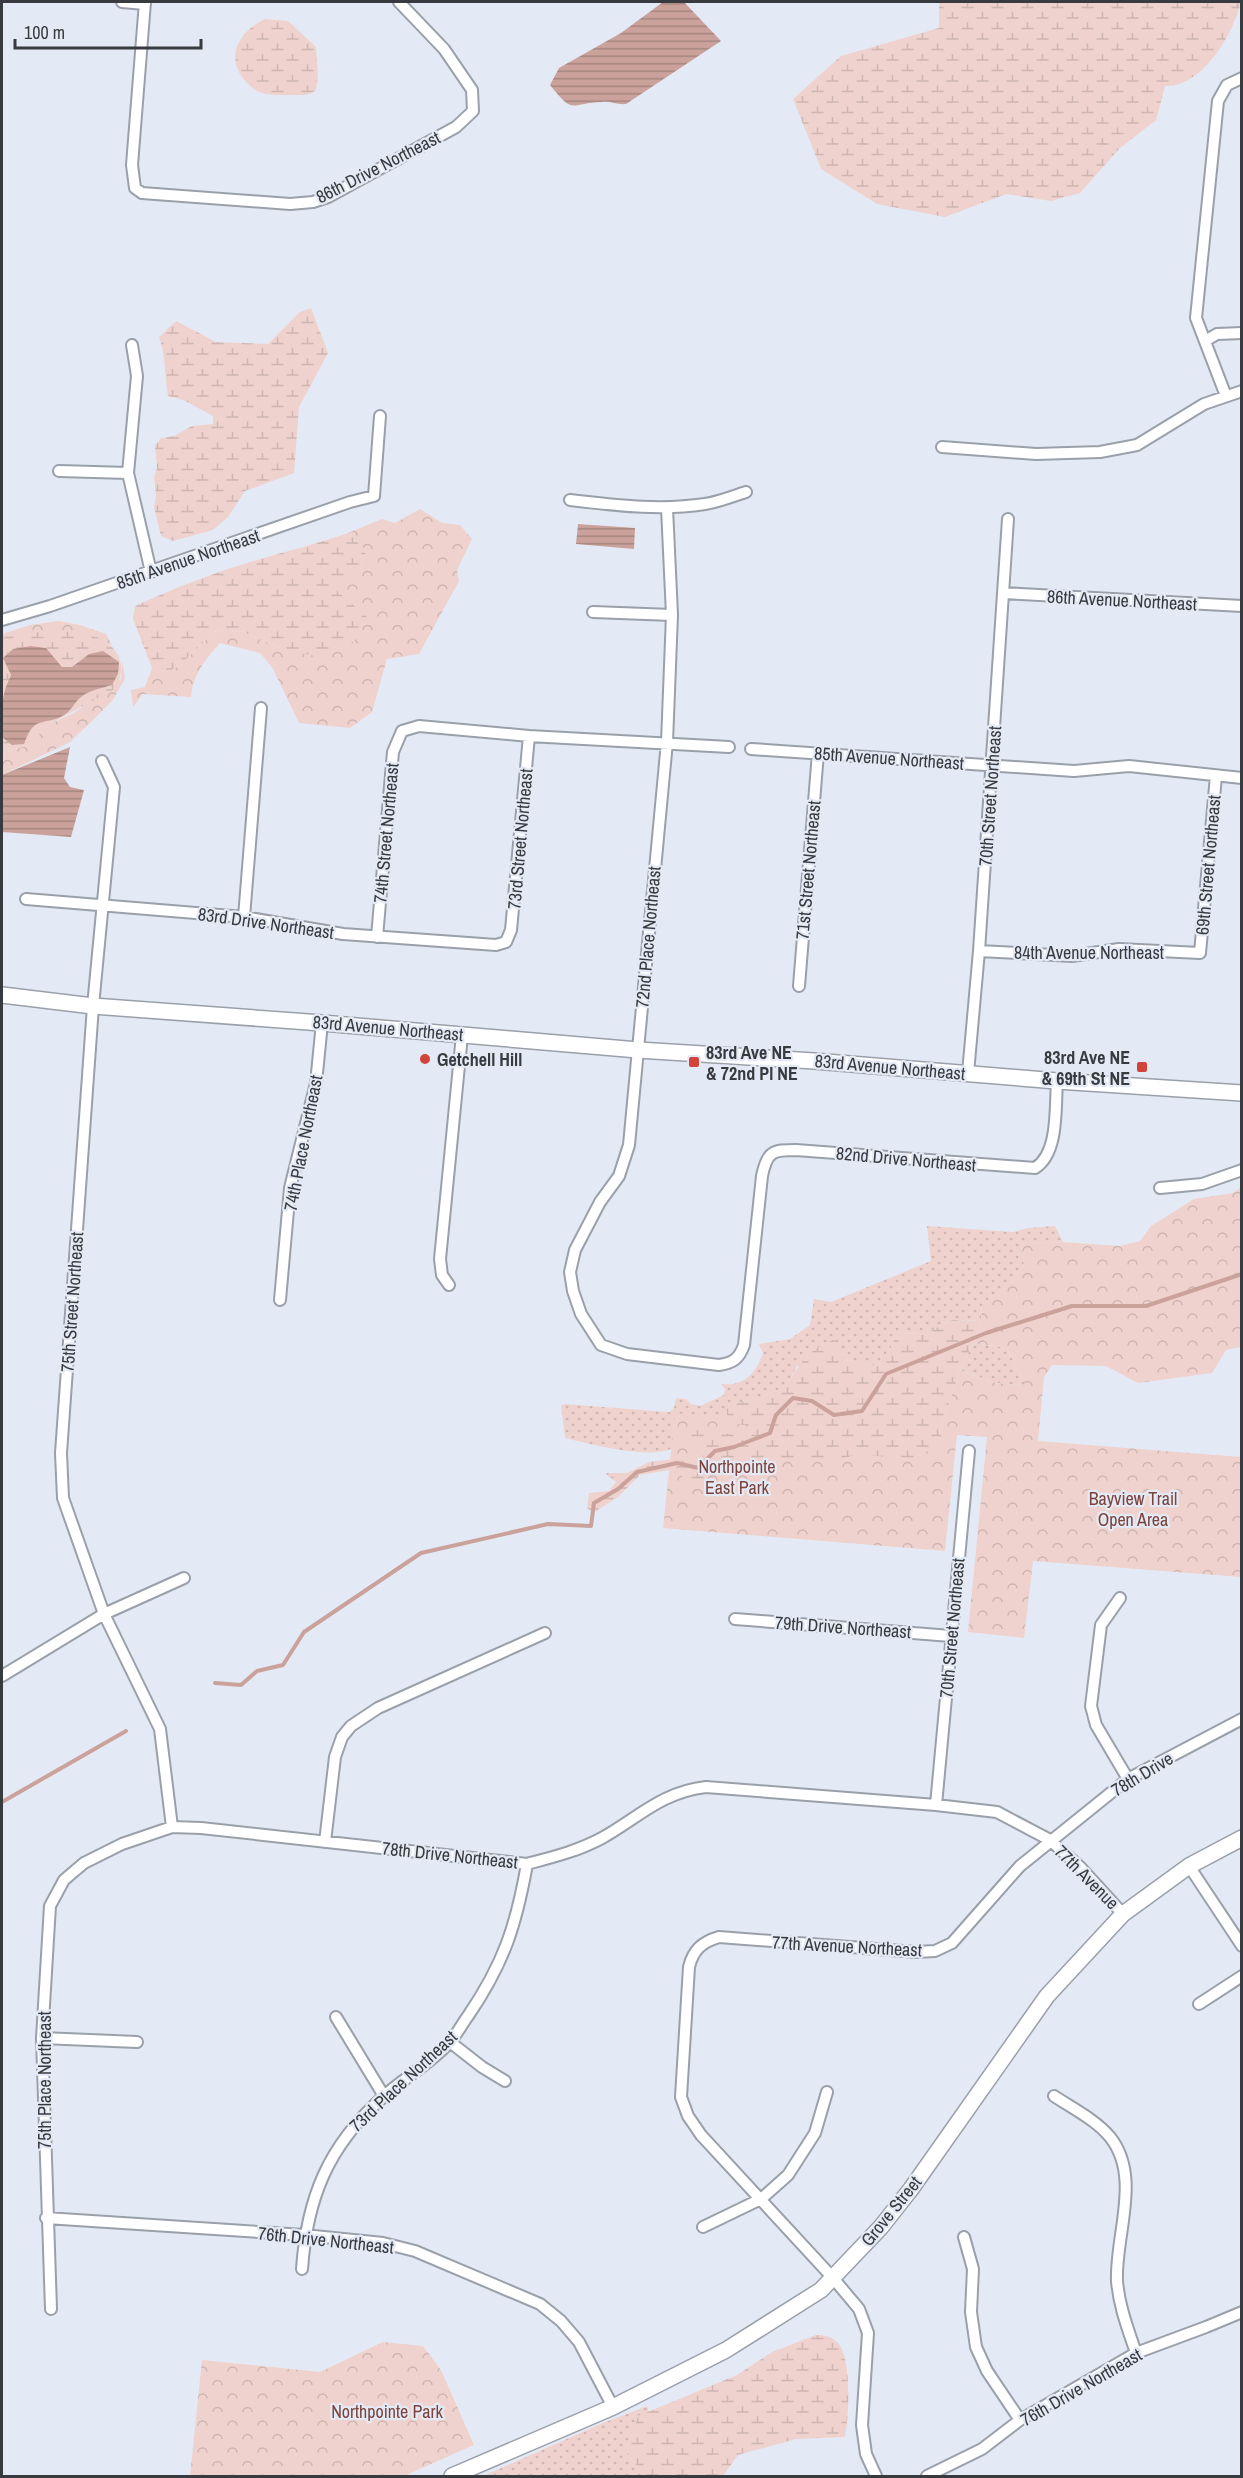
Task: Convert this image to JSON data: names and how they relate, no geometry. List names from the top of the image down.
{
  "streets": {
    "street": [
      "86th Drive Northeast",
      "85th Avenue Northeast",
      "86th Avenue Northeast",
      "70th Street Northeast",
      "74th Street Northeast",
      "73rd Street Northeast",
      "69th Street Northeast",
      "71st Street Northeast",
      "83rd Drive Northeast",
      "72nd Place Northeast",
      "84th Avenue Northeast",
      "83rd Avenue Northeast",
      "74th Place Northeast",
      "82nd Drive Northeast",
      "75th Street Northeast",
      "79th Drive Northeast",
      "78th Drive",
      "78th Drive Northeast",
      "77th Avenue",
      "77th Avenue Northeast",
      "75th Place Northeast",
      "73rd Place Northeast",
      "Grove Street",
      "76th Drive Northeast"
    ]
  },
  "crossings": [
    ["85th Avenue Northeast", "70th Street Northeast"],
    ["85th Avenue Northeast", "69th Street Northeast"],
    ["85th Avenue Northeast", "71st Street Northeast"],
    ["86th Avenue Northeast", "70th Street Northeast"],
    ["70th Street Northeast", "84th Avenue Northeast"],
    ["70th Street Northeast", "83rd Avenue Northeast"],
    ["70th Street Northeast", "79th Drive Northeast"],
    ["70th Street Northeast", "78th Drive Northeast"],
    ["74th Street Northeast", "73rd Street Northeast"],
    ["74th Street Northeast", "83rd Drive Northeast"],
    ["73rd Street Northeast", "83rd Drive Northeast"],
    ["69th Street Northeast", "84th Avenue Northeast"],
    ["83rd Drive Northeast", "75th Street Northeast"],
    ["72nd Place Northeast", "83rd Avenue Northeast"],
    ["72nd Place Northeast", "82nd Drive Northeast"],
    ["83rd Avenue Northeast", "74th Place Northeast"],
    ["83rd Avenue Northeast", "82nd Drive Northeast"],
    ["83rd Avenue Northeast", "75th Street Northeast"],
    ["75th Street Northeast", "78th Drive Northeast"],
    ["78th Drive", "78th Drive Northeast"],
    ["78th Drive", "77th Avenue"],
    ["78th Drive", "77th Avenue Northeast"],
    ["78th Drive Northeast", "77th Avenue"],
    ["78th Drive Northeast", "77th Avenue Northeast"],
    ["78th Drive Northeast", "75th Place Northeast"],
    ["78th Drive Northeast", "73rd Place Northeast"],
    ["77th Avenue", "77th Avenue Northeast"],
    ["77th Avenue", "Grove Street"],
    ["75th Place Northeast", "76th Drive Northeast"],
    ["73rd Place Northeast", "76th Drive Northeast"],
    ["Grove Street", "76th Drive Northeast"]
  ],
  "parks": ["Northpointe East Park", "Bayview Trail Open Area", "Northpointe Park"],
  "places": {
    "other": ["Getchell Hill"],
    "transit": ["83rd Ave NE & 72nd Pl NE", "83rd Ave NE & 69th St NE"]
  },
  "scale_bar": "100 m"
}
